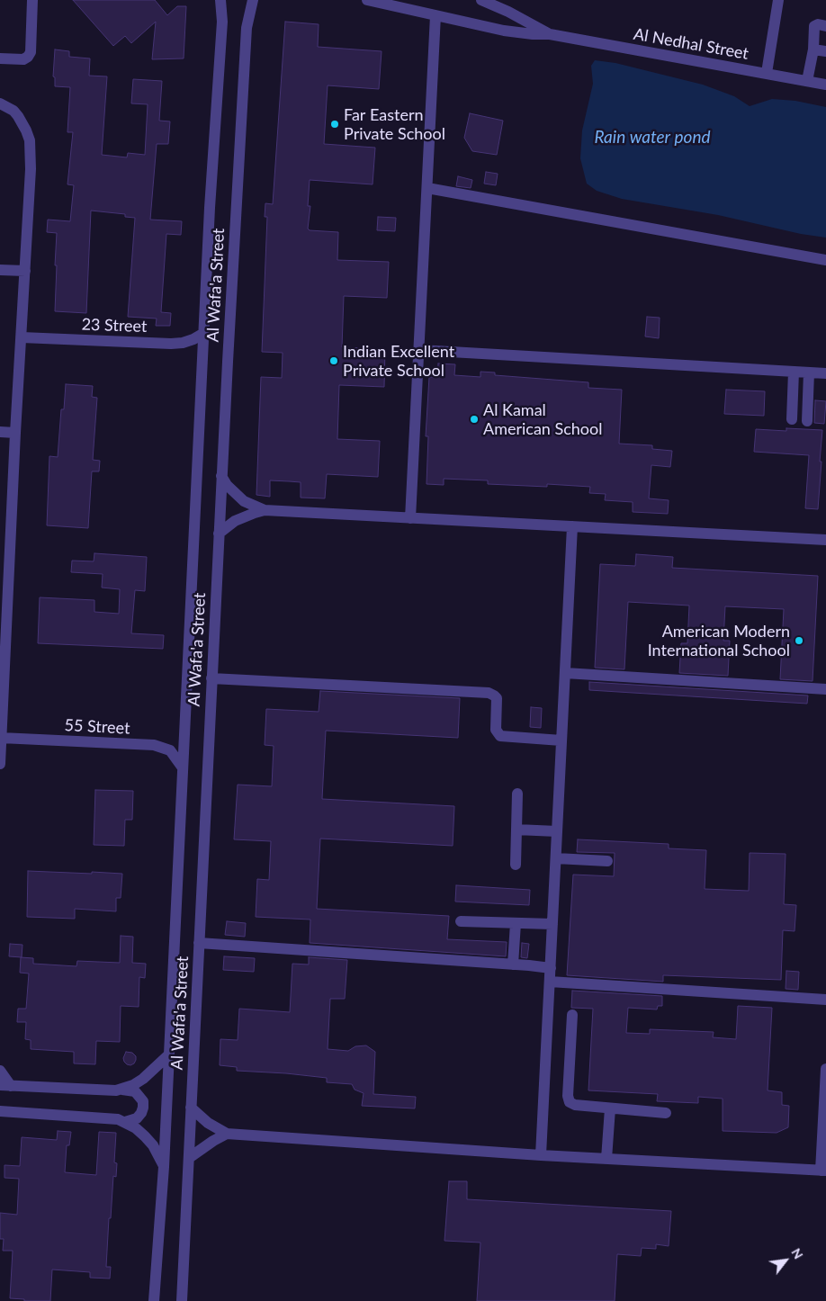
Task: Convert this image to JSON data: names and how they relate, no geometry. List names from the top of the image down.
{
  "streets": {
    "street": [
      "Al Nedhal Street",
      "Al Wafa'a Street",
      "23 Street",
      "55 Street"
    ]
  },
  "crossings": [
    ["Al Wafa'a Street", "23 Street"],
    ["Al Wafa'a Street", "55 Street"]
  ],
  "water": ["Rain water pond"],
  "places": [
    "Far Eastern Private School",
    "Indian Excellent Private School",
    "Al Kamal American School",
    "American Modern International School"
  ],
  "north": "top right"
}
